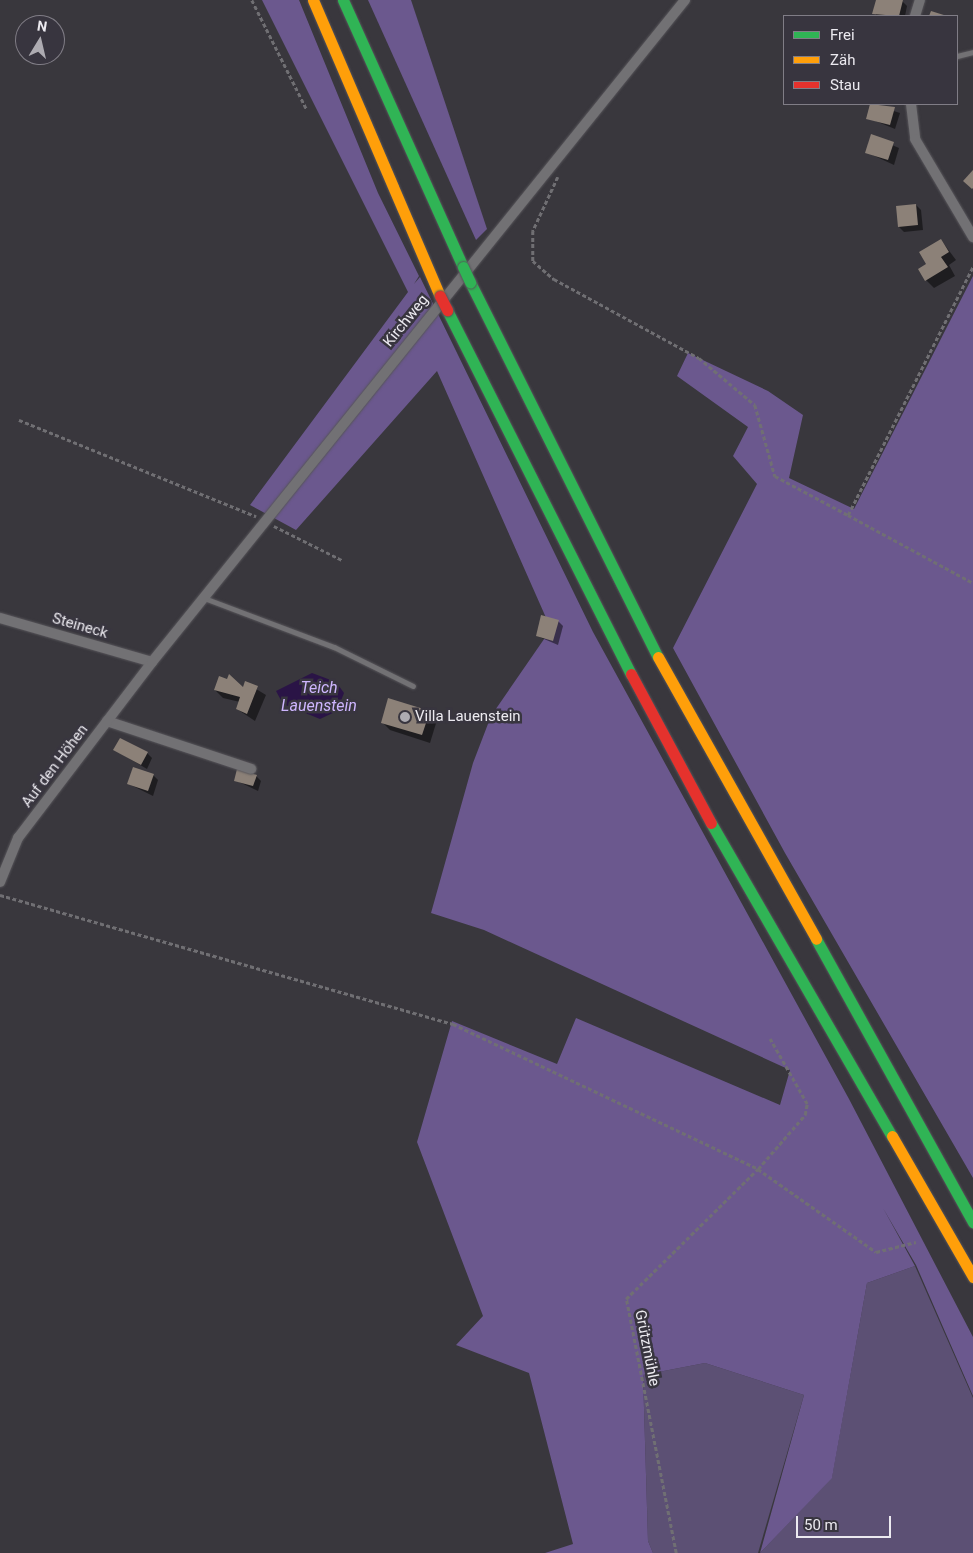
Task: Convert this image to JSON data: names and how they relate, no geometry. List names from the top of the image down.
{
  "streets": {
    "street": ["Kirchweg", "Steineck", "Auf den Höhen"],
    "path": ["Grützmühle"]
  },
  "crossings": [
    ["Kirchweg", "Steineck"],
    ["Kirchweg", "Auf den Höhen"],
    ["Steineck", "Auf den Höhen"]
  ],
  "water": ["Teich Lauenstein"],
  "places": ["Villa Lauenstein"],
  "legend": ["Frei", "Zäh", "Stau"],
  "scale_bar": "50 m",
  "north": "top"
}
